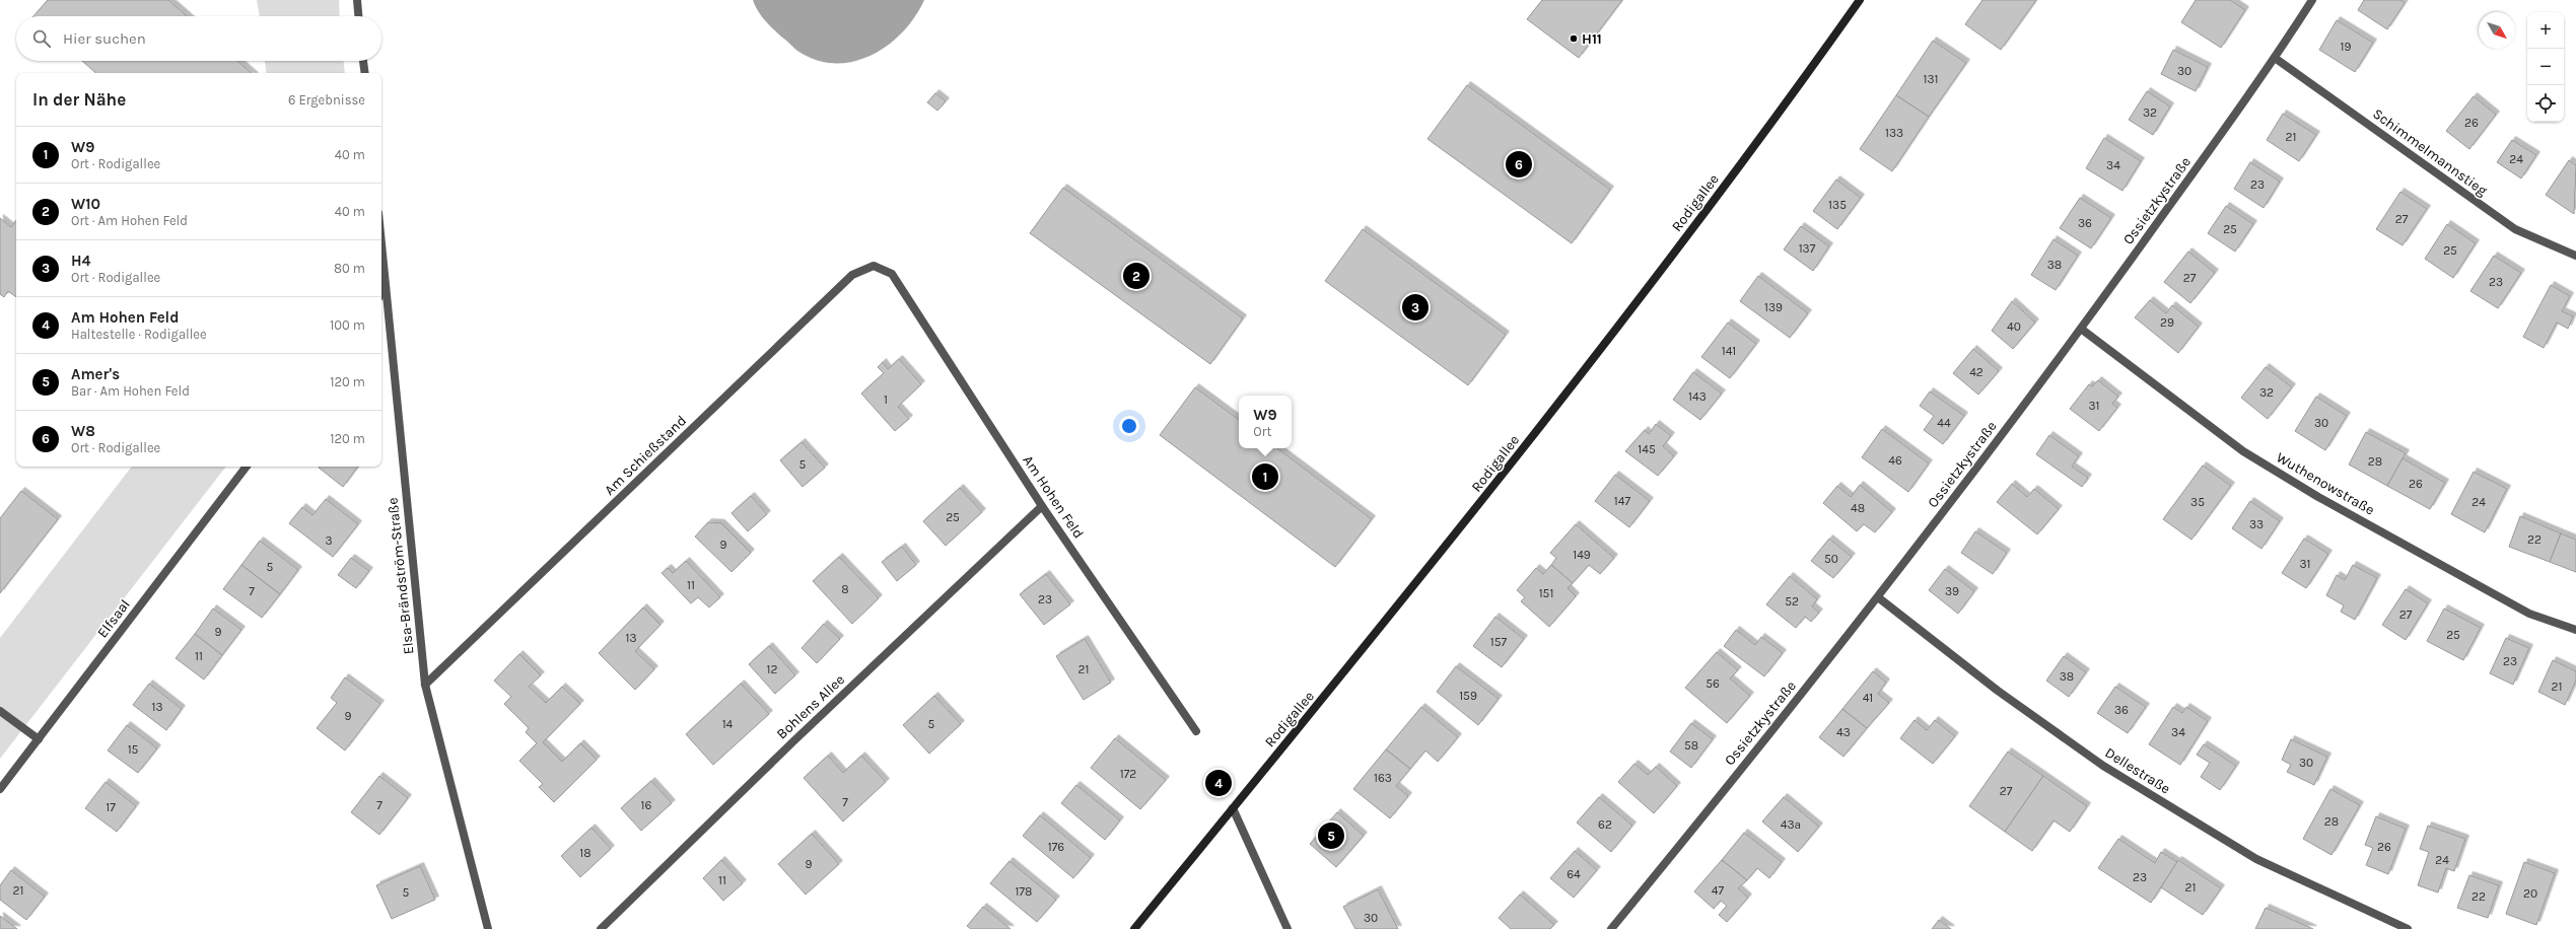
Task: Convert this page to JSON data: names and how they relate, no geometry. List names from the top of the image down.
{
  "streets": {
    "main road": ["Rodigallee"],
    "street": [
      "Schimmelmannstieg",
      "Ossietzkystraße",
      "Am Schießstand",
      "Wuthenowstraße",
      "Am Hohen Feld",
      "Elsa-Brändström-Straße",
      "Elfsaal",
      "Bohlens Allee",
      "Dellestraße"
    ]
  },
  "crossings": [
    ["Schimmelmannstieg", "Ossietzkystraße"],
    ["Ossietzkystraße", "Wuthenowstraße"],
    ["Ossietzkystraße", "Dellestraße"],
    ["Am Schießstand", "Am Hohen Feld"],
    ["Am Schießstand", "Elsa-Brändström-Straße"],
    ["Am Hohen Feld", "Bohlens Allee"]
  ],
  "places": ["H11"],
  "house_numbers": [
    "19",
    "30",
    "131",
    "32",
    "26",
    "133",
    "21",
    "24",
    "34",
    "23",
    "135",
    "27",
    "36",
    "25",
    "137",
    "25",
    "38",
    "27",
    "23",
    "139",
    "29",
    "40",
    "141",
    "42",
    "32",
    "143",
    "1",
    "31",
    "44",
    "30",
    "145",
    "46",
    "28",
    "5",
    "26",
    "147",
    "35",
    "24",
    "48",
    "25",
    "33",
    "22",
    "3",
    "9",
    "149",
    "50",
    "31",
    "5",
    "11",
    "8",
    "7",
    "39",
    "151",
    "23",
    "52",
    "27",
    "9",
    "25",
    "13",
    "157",
    "11",
    "23",
    "12",
    "21",
    "38",
    "56",
    "21",
    "159",
    "41",
    "13",
    "36",
    "9",
    "14",
    "5",
    "43",
    "34",
    "58",
    "15",
    "30",
    "172",
    "163",
    "27",
    "7",
    "7",
    "16",
    "17",
    "28",
    "62",
    "43a",
    "176",
    "26",
    "18",
    "24",
    "9",
    "64",
    "23",
    "11",
    "21",
    "21",
    "47",
    "178",
    "5",
    "20",
    "22",
    "30"
  ],
  "north": "bottom right",
  "page": {
    "map_buttons": ["+", "−"],
    "search": "Hier suchen",
    "heading": ["In der Nähe", "6 Ergebnisse"],
    "list": [
      {
        "mark": "1",
        "name": "W9",
        "note": "Ort · Rodigallee",
        "value": "40 m"
      },
      {
        "mark": "2",
        "name": "W10",
        "note": "Ort · Am Hohen Feld",
        "value": "40 m"
      },
      {
        "mark": "3",
        "name": "H4",
        "note": "Ort · Rodigallee",
        "value": "80 m"
      },
      {
        "mark": "4",
        "name": "Am Hohen Feld",
        "note": "Haltestelle · Rodigallee",
        "value": "100 m"
      },
      {
        "mark": "5",
        "name": "Amer's",
        "note": "Bar · Am Hohen Feld",
        "value": "120 m"
      },
      {
        "mark": "6",
        "name": "W8",
        "note": "Ort · Rodigallee",
        "value": "120 m"
      }
    ],
    "pins": [
      "6",
      "2",
      "3",
      "1",
      "4",
      "5"
    ],
    "popup": ["W9", "Ort"]
  }
}
